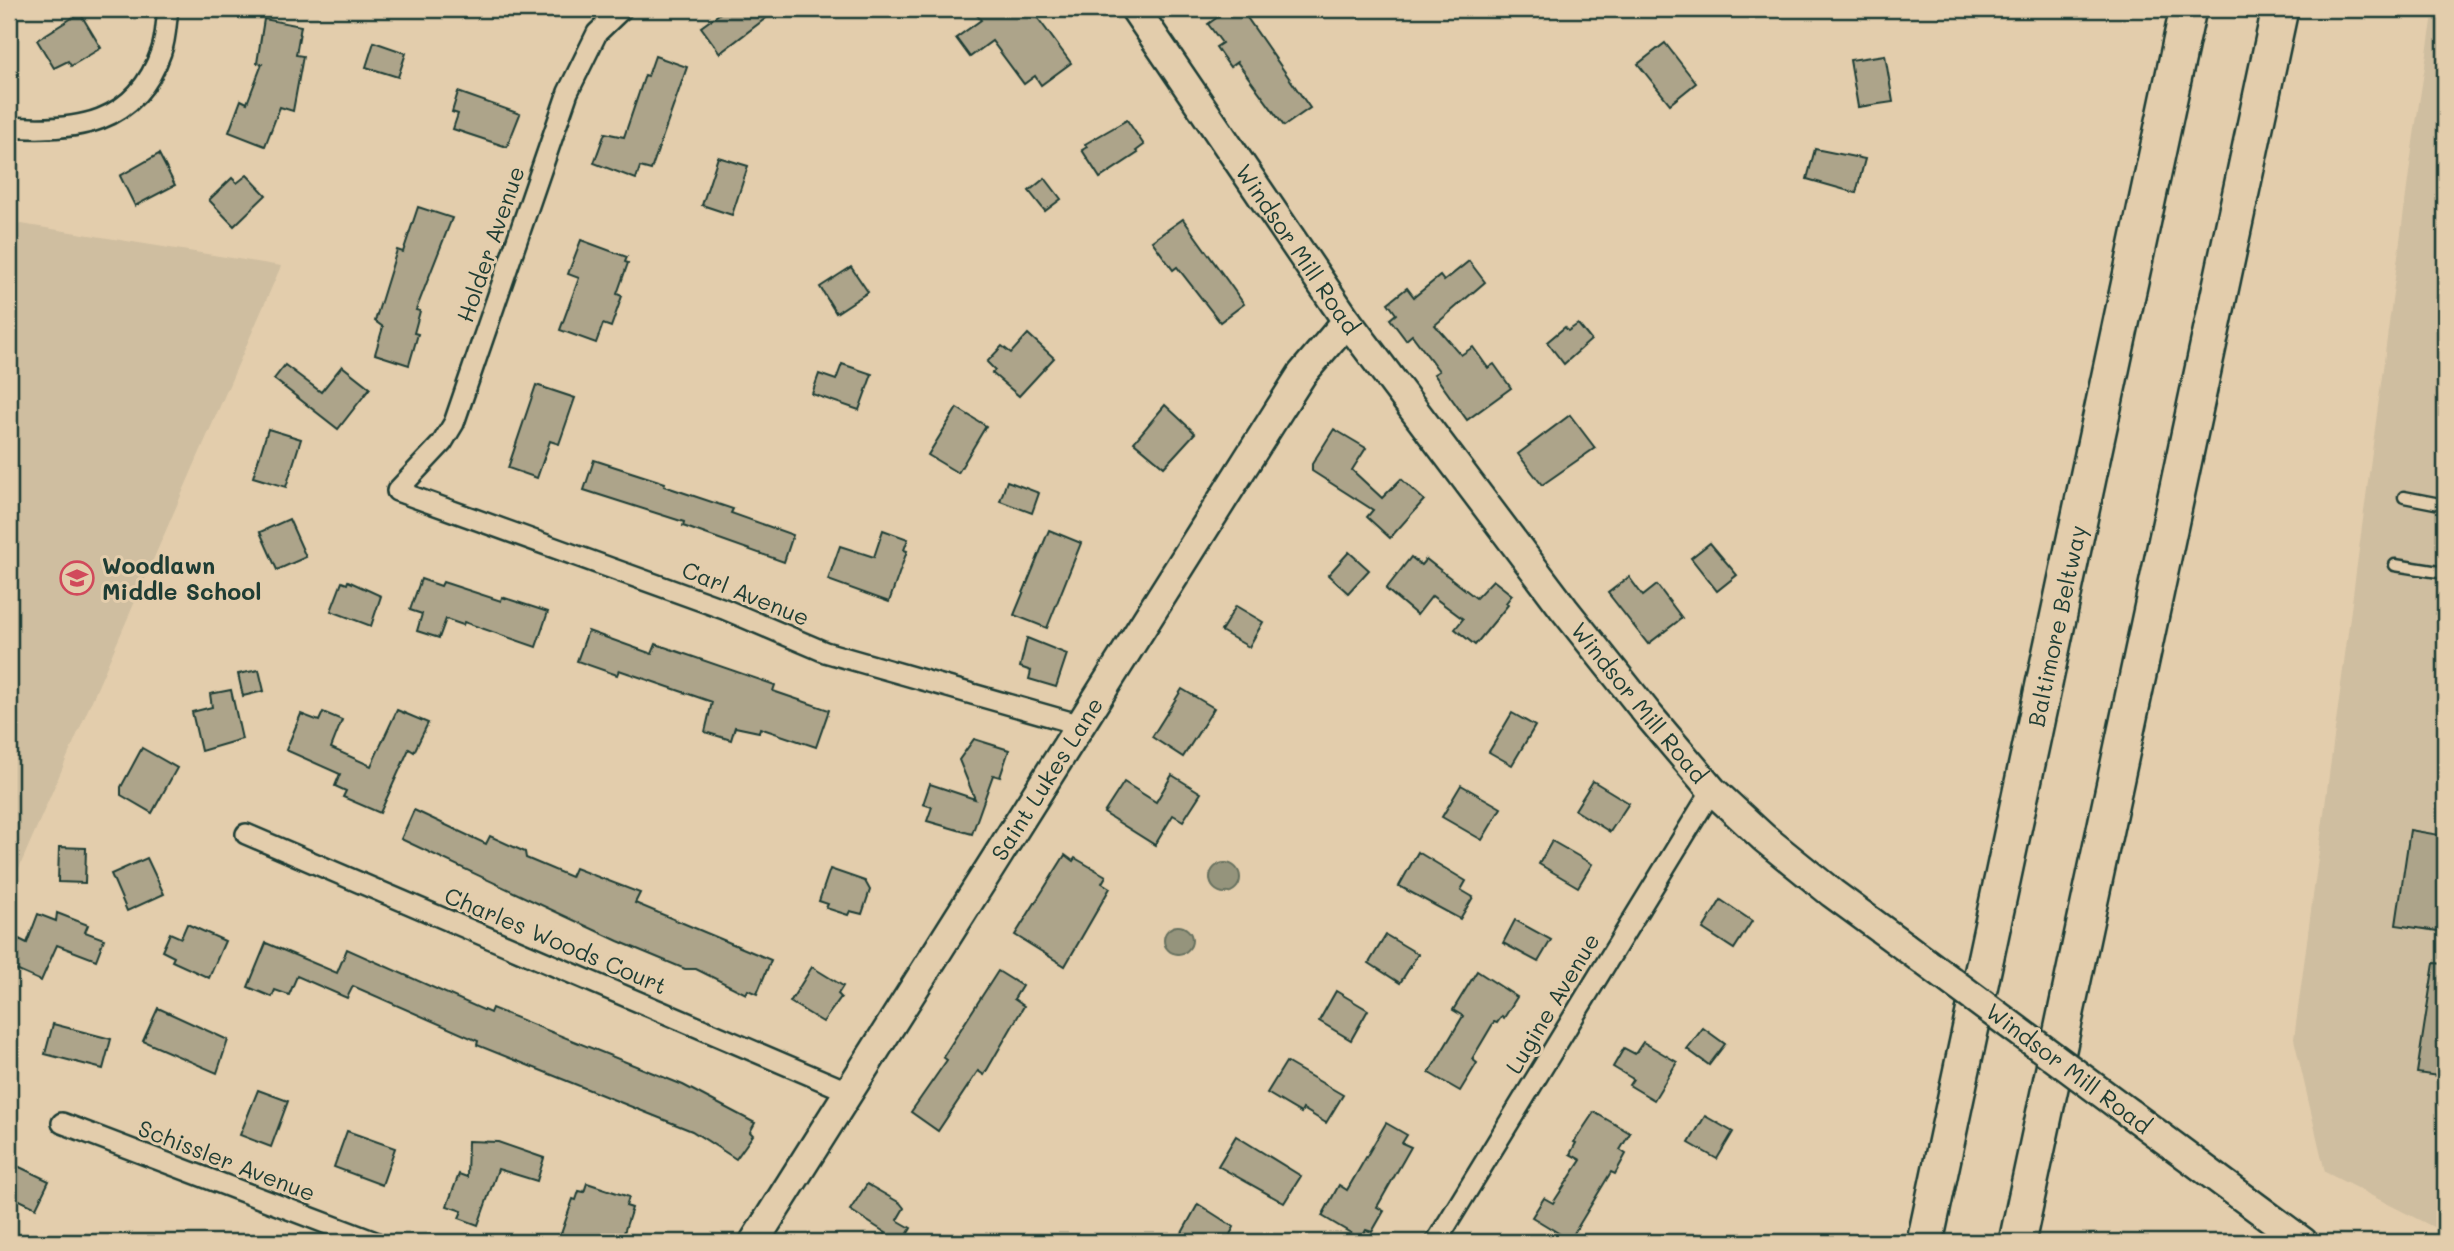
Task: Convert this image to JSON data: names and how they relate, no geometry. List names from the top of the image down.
{
  "streets": {
    "highway": ["Baltimore Beltway"],
    "main road": ["Windsor Mill Road", "Saint Lukes Lane"],
    "street": [
      "Holder Avenue",
      "Carl Avenue",
      "Charles Woods Court",
      "Lugine Avenue",
      "Schissler Avenue"
    ]
  },
  "crossings": [
    ["Holder Avenue", "Carl Avenue"],
    ["Windsor Mill Road", "Saint Lukes Lane"],
    ["Windsor Mill Road", "Lugine Avenue"],
    ["Carl Avenue", "Saint Lukes Lane"],
    ["Saint Lukes Lane", "Charles Woods Court"]
  ],
  "places": {
    "school or university": ["Woodlawn Middle School"]
  }
}
